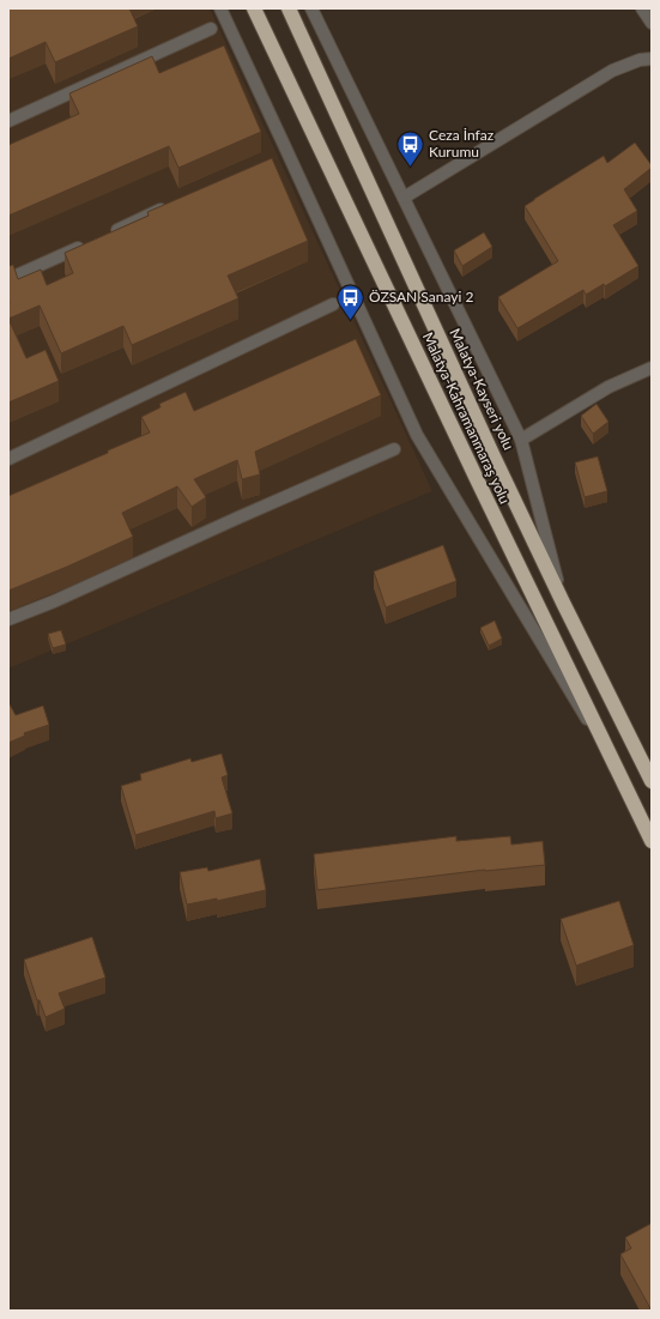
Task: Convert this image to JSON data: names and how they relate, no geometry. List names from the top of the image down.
{
  "streets": {
    "highway": ["Malatya-Kayseri yolu", "Malatya-Kahramanmaraş yolu"]
  },
  "places": {
    "bus stop": ["Ceza İnfaz Kurumu", "ÖZSAN Sanayi 2"]
  }
}
